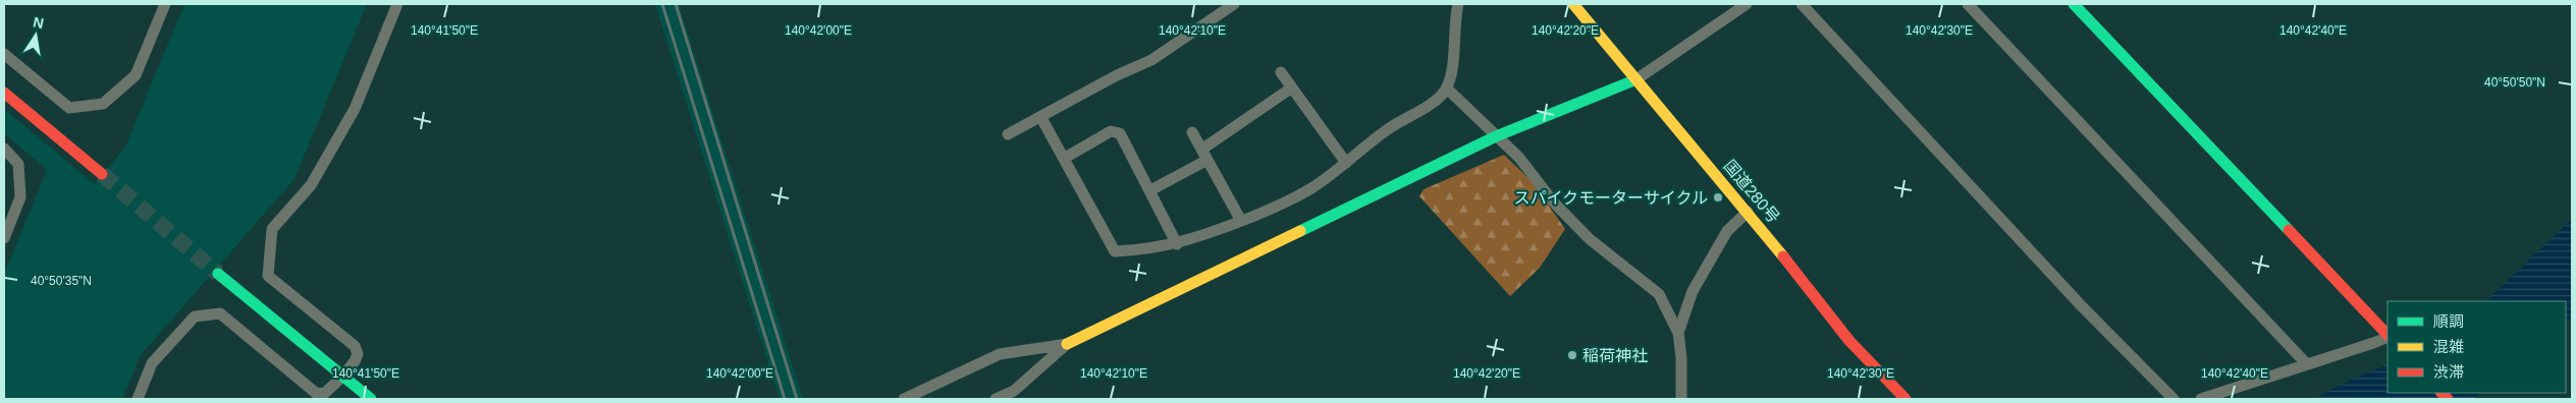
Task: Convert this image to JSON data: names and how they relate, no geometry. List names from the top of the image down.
{
  "streets": {
    "main road": ["国道280号"]
  },
  "places": ["スパイクモーターサイクル", "稲荷神社"],
  "legend": ["順調", "混雑", "渋滞"],
  "north": "top",
  "coordinates": [
    "140°41'50\"E",
    "140°42'00\"E",
    "140°42'10\"E",
    "140°42'20\"E",
    "140°42'30\"E",
    "140°42'40\"E",
    "40°50'50\"N",
    "40°50'35\"N"
  ]
}
